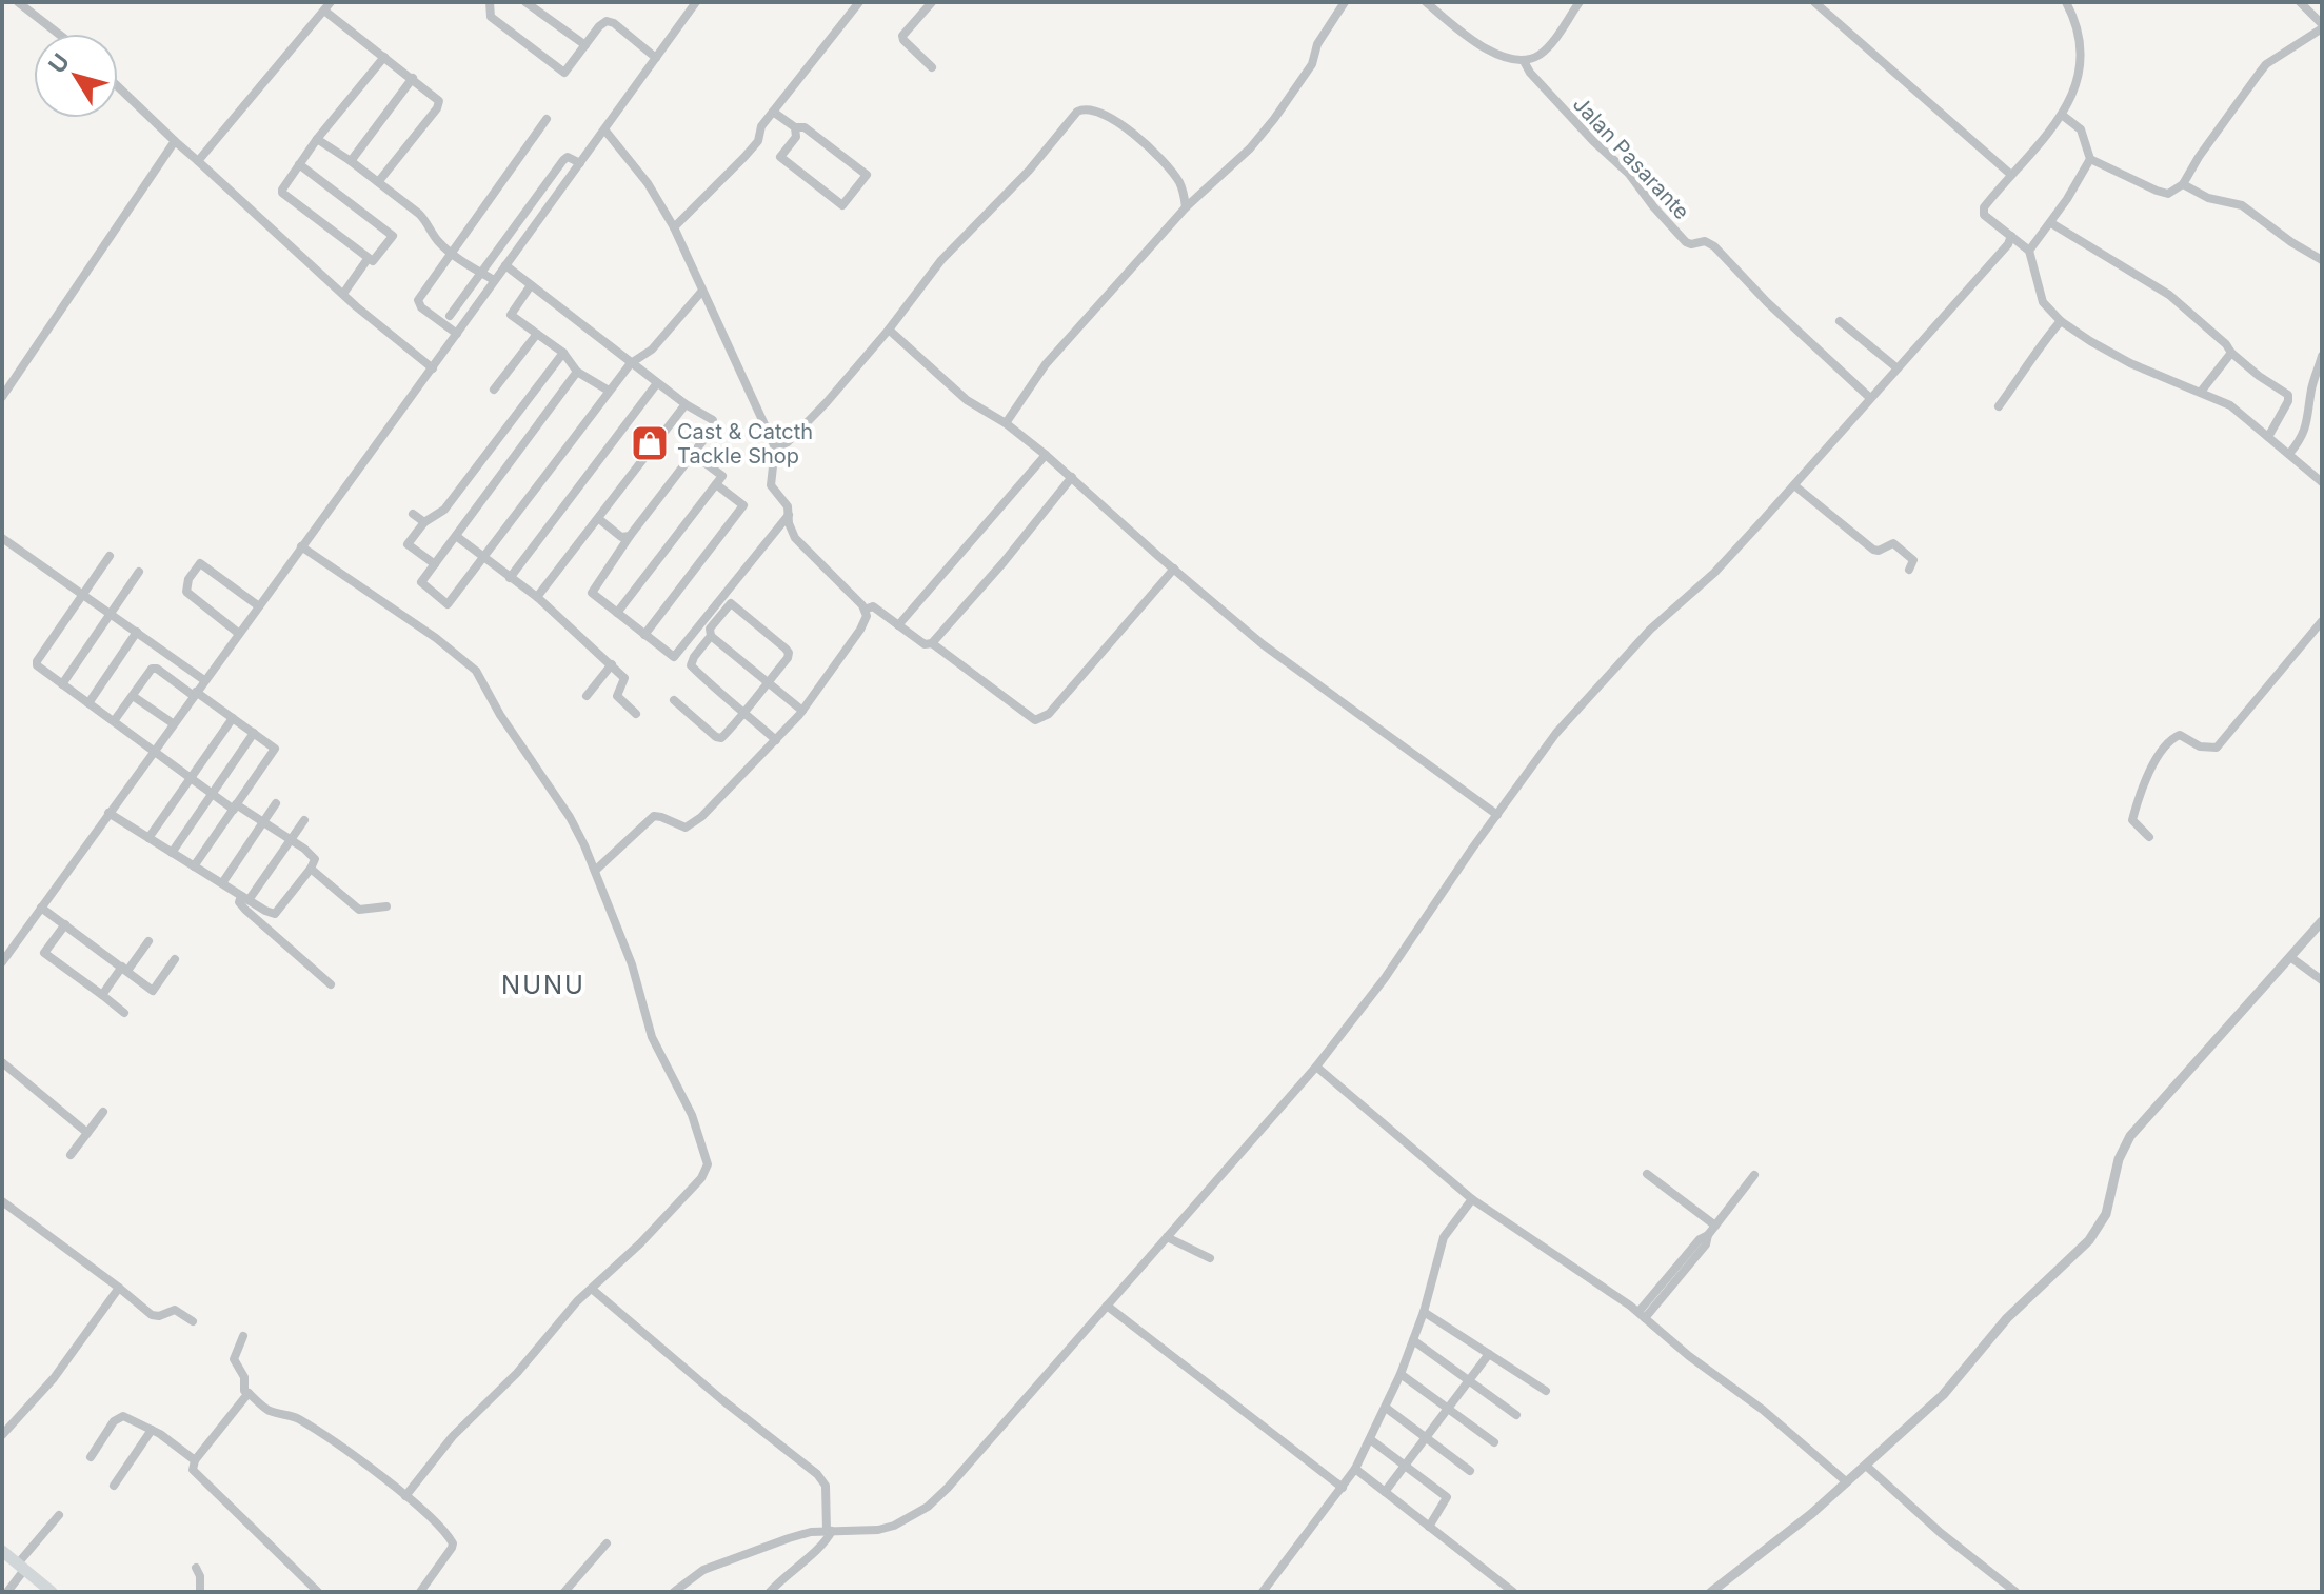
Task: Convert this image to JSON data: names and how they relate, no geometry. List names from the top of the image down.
{
  "streets": {
    "street": ["Jalan Pasarante"]
  },
  "districts": ["NUNU"],
  "places": {
    "shop": ["Cast & Catcth Tackle Shop"]
  },
  "north": "top left"
}
